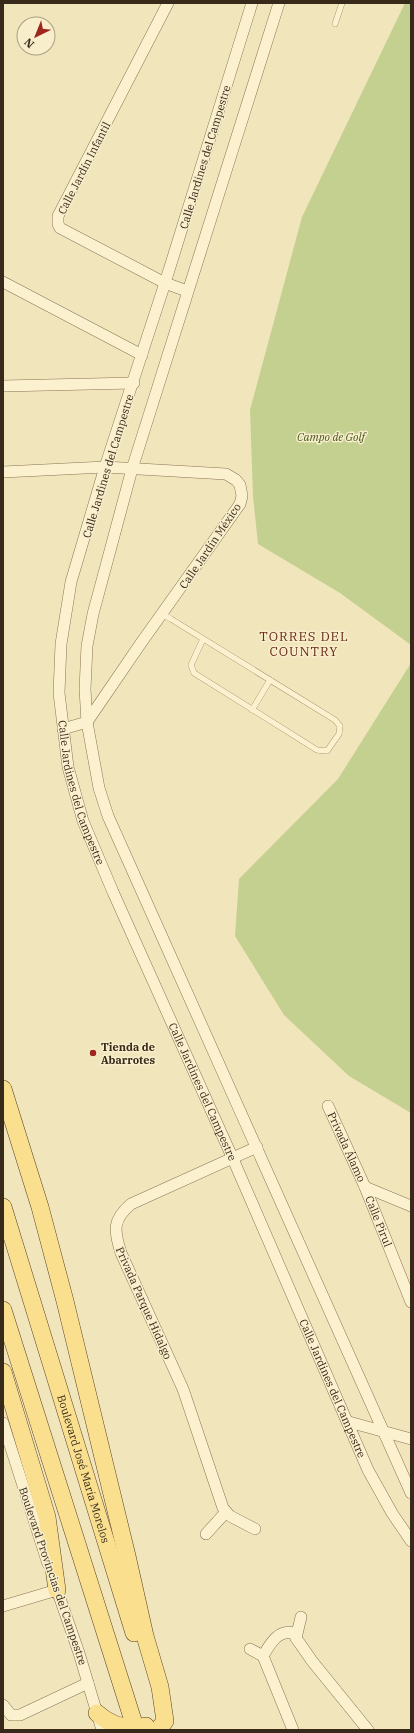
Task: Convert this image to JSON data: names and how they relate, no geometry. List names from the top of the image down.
{
  "streets": {
    "main road": ["Boulevard José María Morelos"],
    "street": [
      "Calle Jardines del Campestre",
      "Calle Jardín Infantil",
      "Calle Jardín México",
      "Privada Álamo",
      "Calle Pirul",
      "Privada Parque Hidalgo",
      "Boulevard Provincias del Campestre"
    ]
  },
  "crossings": [
    ["Calle Jardines del Campestre", "Calle Jardín Infantil"],
    ["Calle Jardines del Campestre", "Calle Jardín México"],
    ["Calle Jardines del Campestre", "Privada Parque Hidalgo"],
    ["Privada Álamo", "Calle Pirul"]
  ],
  "districts": ["TORRES DEL COUNTRY"],
  "parks": ["Campo de Golf"],
  "places": ["Tienda de Abarrotes"],
  "north": "bottom left"
}
